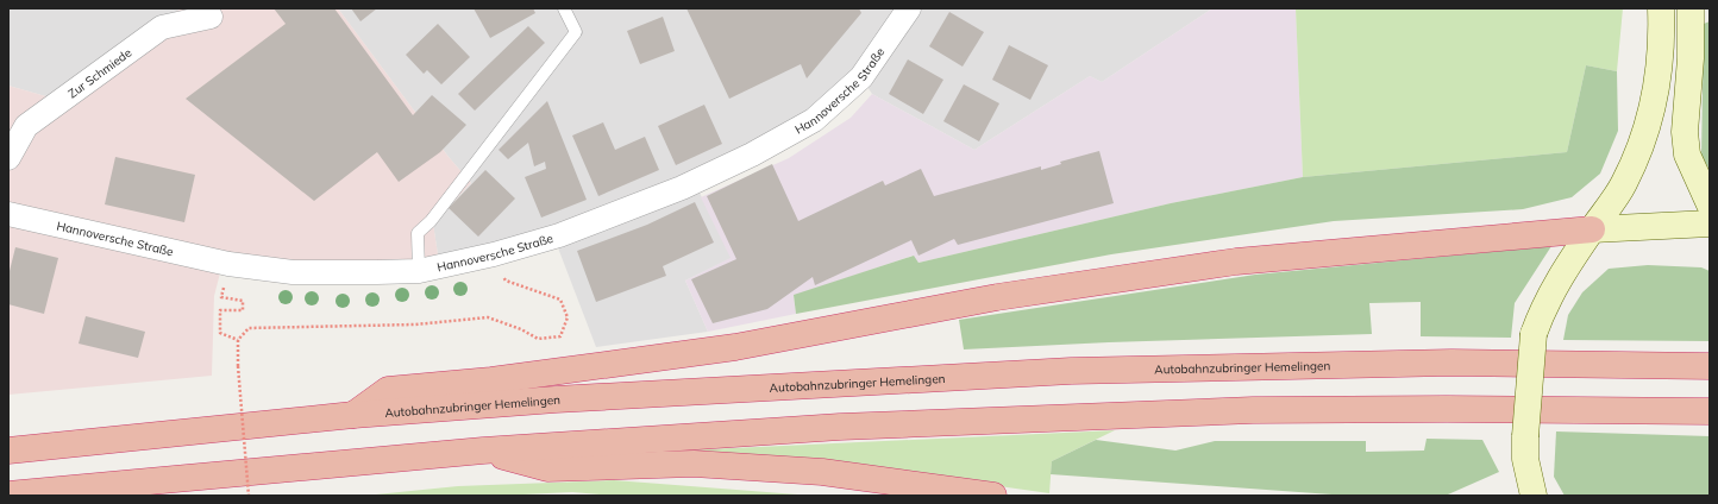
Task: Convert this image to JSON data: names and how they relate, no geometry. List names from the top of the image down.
{
  "streets": {
    "highway": ["Autobahnzubringer Hemelingen"],
    "street": ["Zur Schmiede", "Hannoversche Straße"]
  }
}
